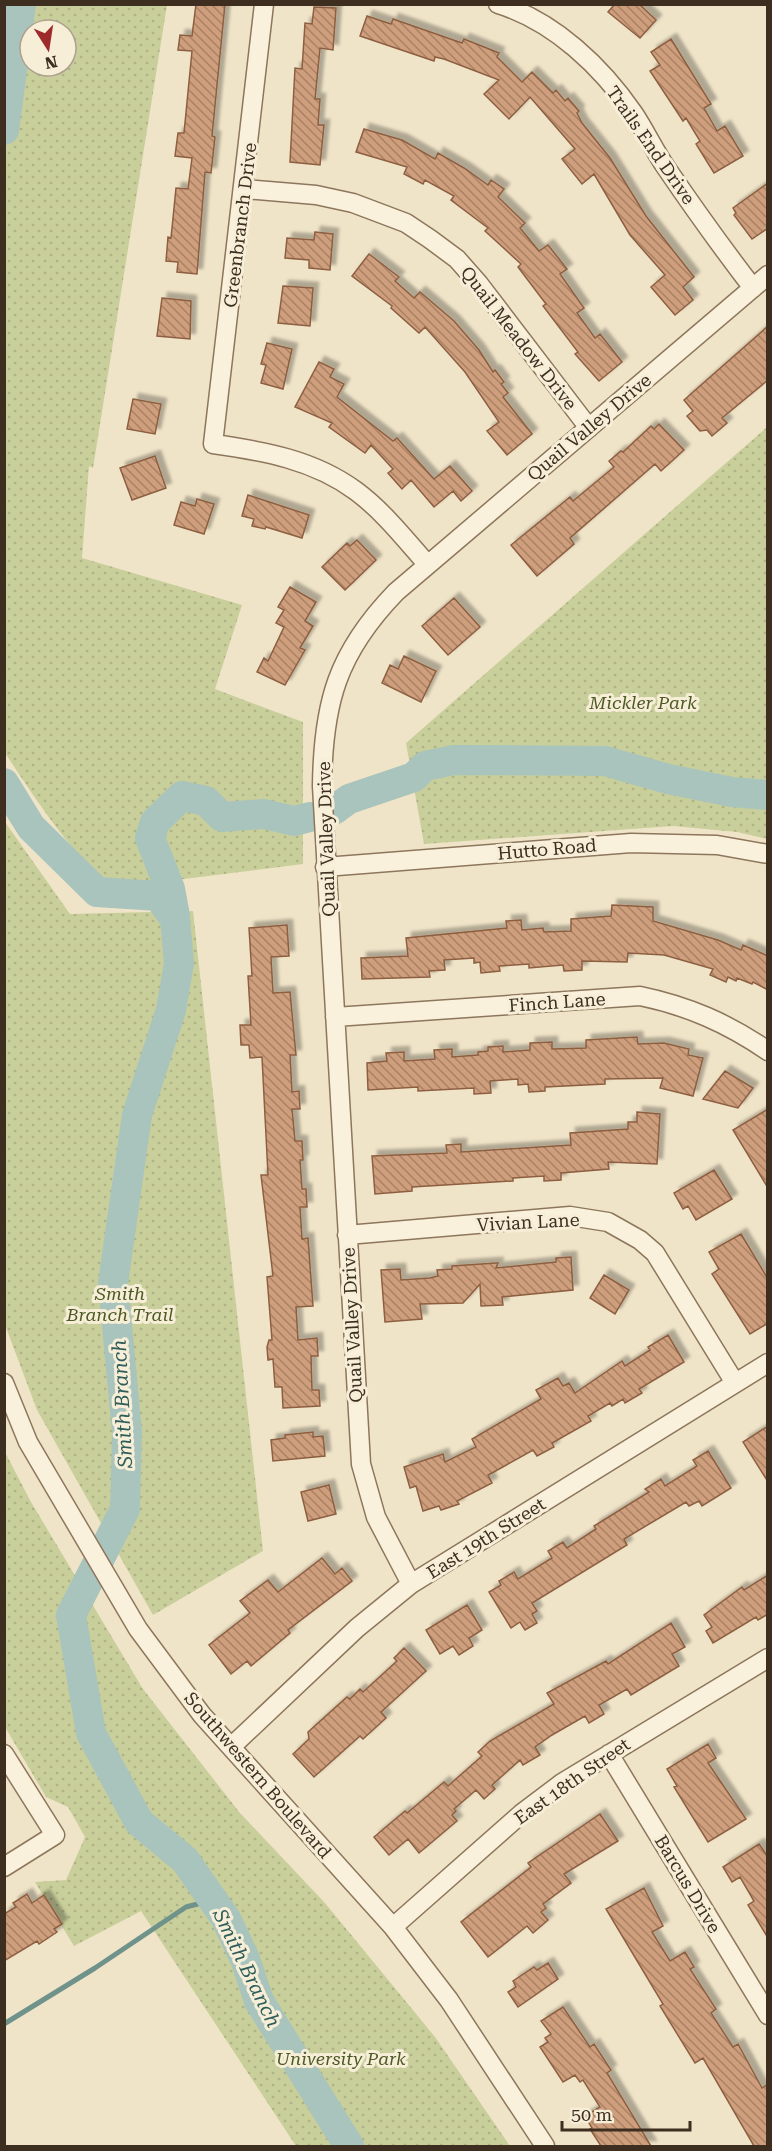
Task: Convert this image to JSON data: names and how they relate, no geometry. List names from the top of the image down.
{
  "streets": {
    "street": [
      "Trails End Drive",
      "Greenbranch Drive",
      "Quail Meadow Drive",
      "Quail Valley Drive",
      "Hutto Road",
      "Finch Lane",
      "Vivian Lane",
      "East 19th Street",
      "Southwestern Boulevard",
      "East 18th Street",
      "Barcus Drive"
    ]
  },
  "crossings": [
    ["Trails End Drive", "Quail Valley Drive"],
    ["Greenbranch Drive", "Quail Meadow Drive"],
    ["Greenbranch Drive", "Quail Valley Drive"],
    ["Quail Meadow Drive", "Quail Valley Drive"],
    ["Quail Valley Drive", "Hutto Road"],
    ["Quail Valley Drive", "Finch Lane"],
    ["Quail Valley Drive", "Vivian Lane"],
    ["Quail Valley Drive", "East 19th Street"],
    ["Vivian Lane", "East 19th Street"],
    ["East 19th Street", "Southwestern Boulevard"],
    ["Southwestern Boulevard", "East 18th Street"],
    ["East 18th Street", "Barcus Drive"]
  ],
  "water": ["Smith Branch"],
  "parks": ["Mickler Park", "Smith Branch Trail", "University Park"],
  "scale_bar": "50 m",
  "north": "bottom"
}
